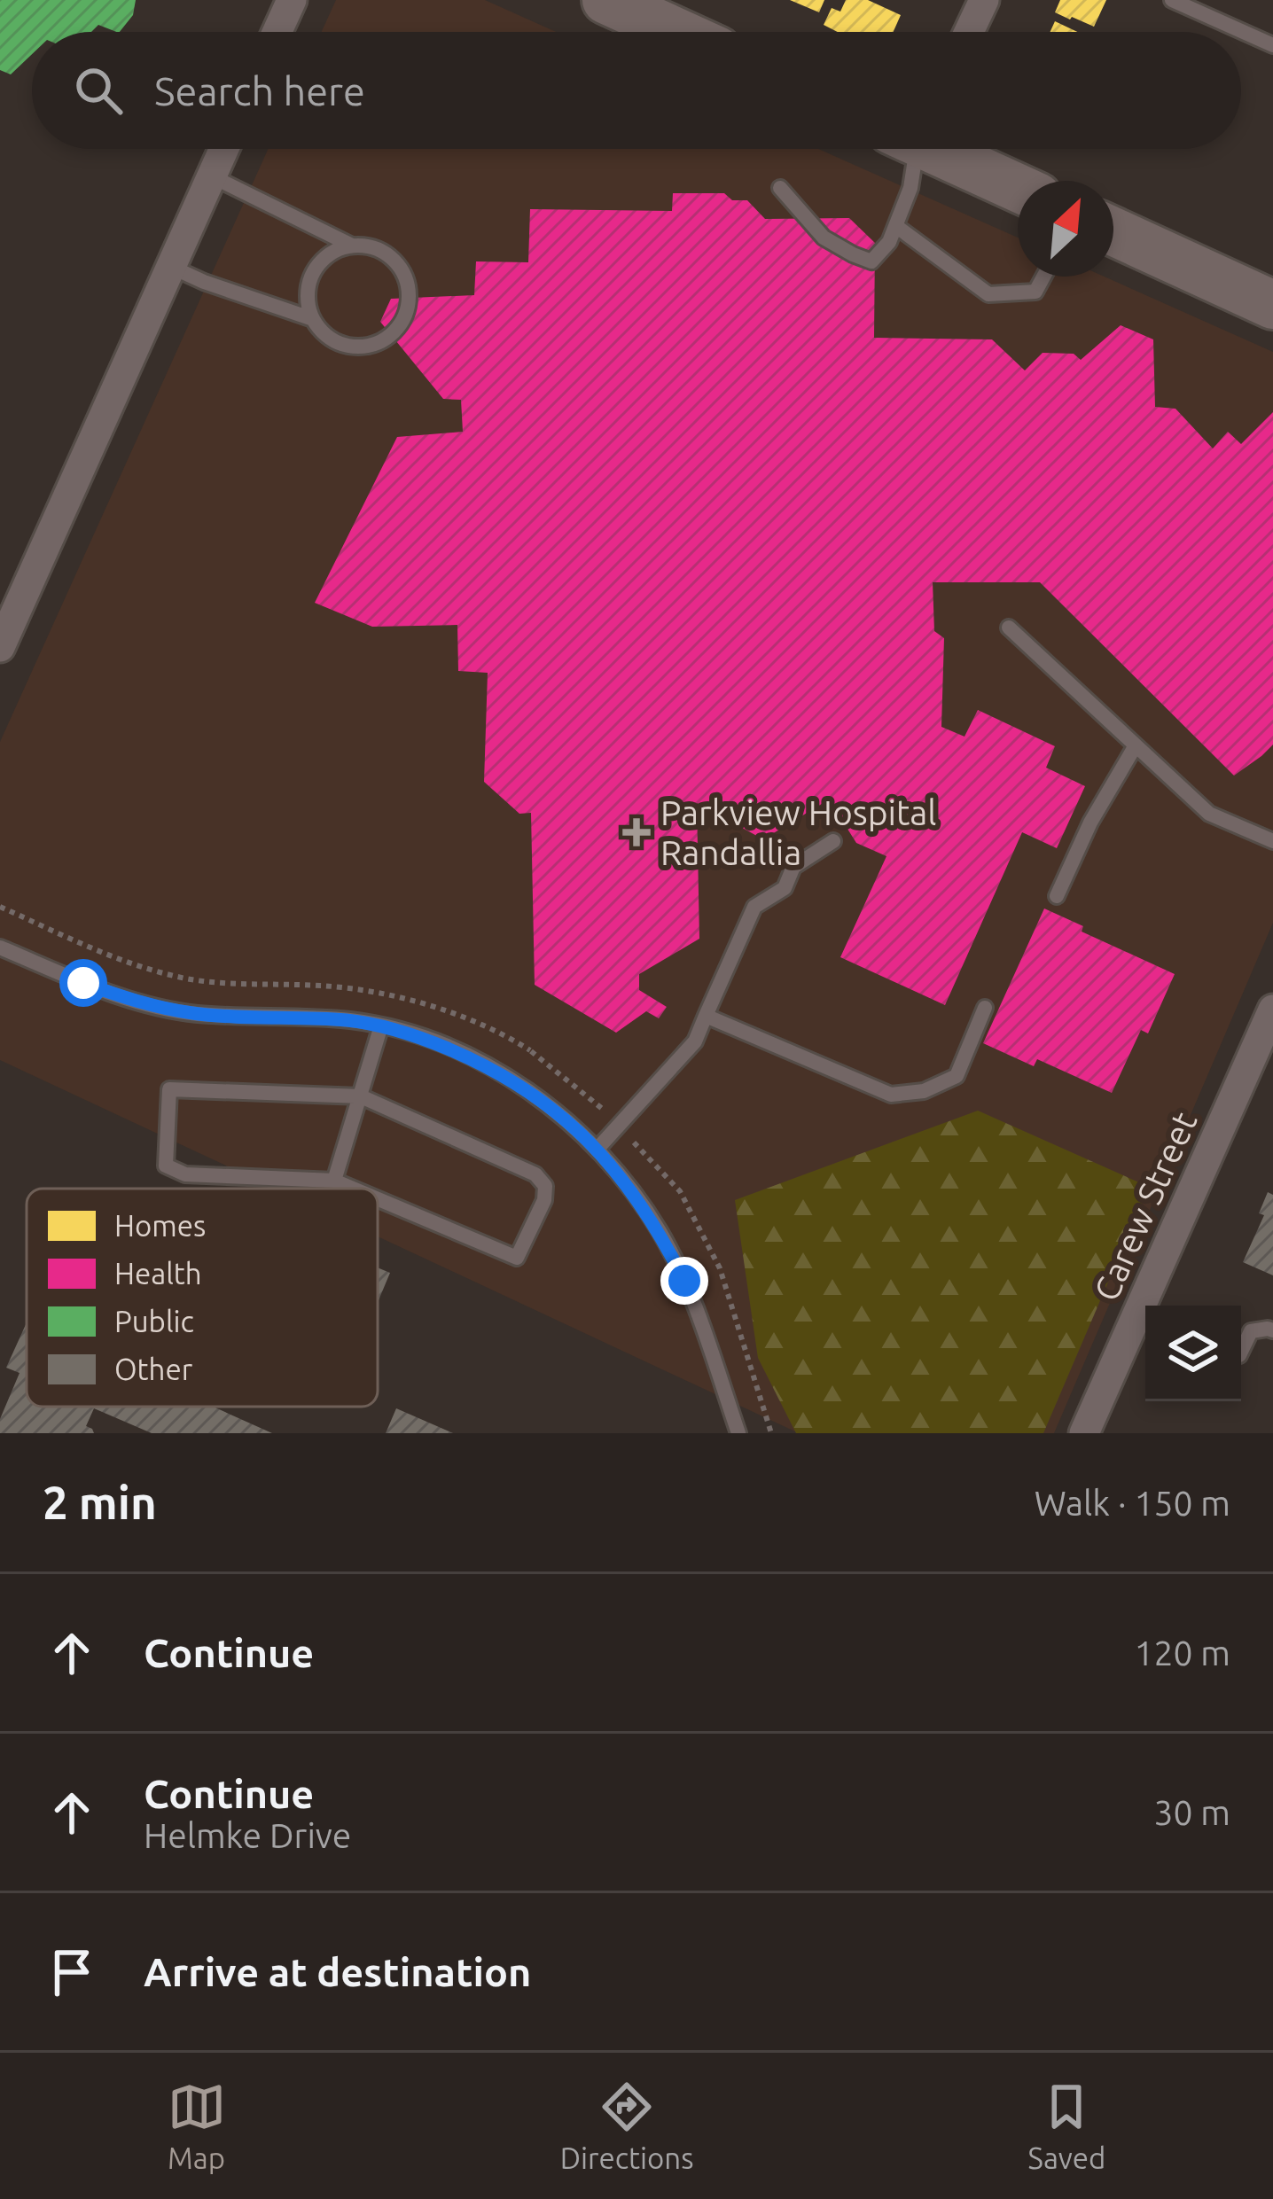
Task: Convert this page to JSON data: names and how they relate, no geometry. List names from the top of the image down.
{
  "streets": {
    "street": ["Carew Street"]
  },
  "places": {
    "health": ["Parkview Hospital Randallia"]
  },
  "legend": [
    "Homes",
    "Health",
    "Public",
    "Other"
  ],
  "north": "top right",
  "page": {
    "search": "Search here",
    "heading": ["2 min", "Walk · 150 m"],
    "list": [
      ["Continue", "120 m"],
      ["Continue", "Helmke Drive", "30 m"],
      "Arrive at destination"
    ],
    "nav": ["Map", "Directions", "Saved"]
  }
}
